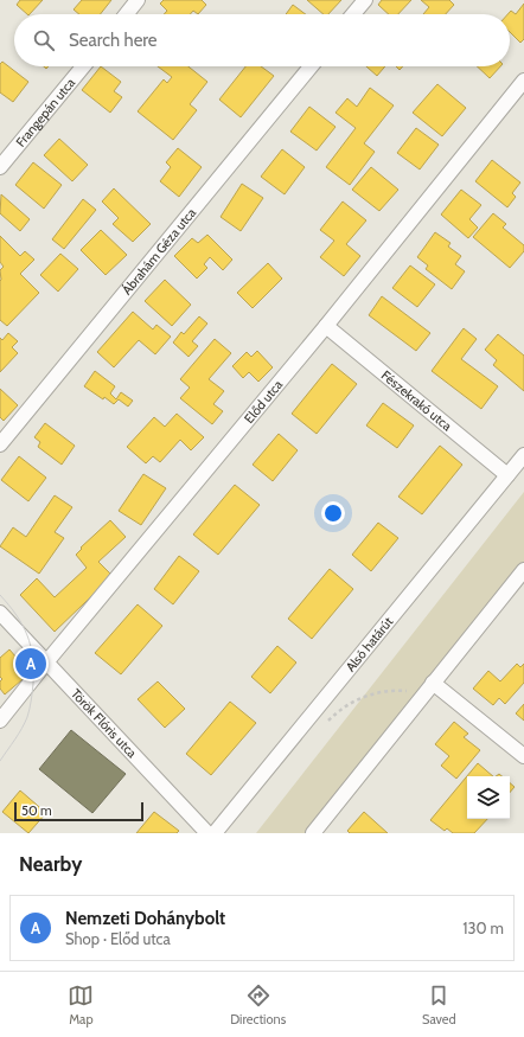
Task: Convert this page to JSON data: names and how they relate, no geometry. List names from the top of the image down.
{
  "streets": {
    "street": [
      "Frangepán utca",
      "Ábrahám Géza utca",
      "Fészekrakó utca",
      "Előd utca",
      "Alsó határút",
      "Török Flóris utca"
    ]
  },
  "crossings": [
    ["Fészekrakó utca", "Előd utca"],
    ["Fészekrakó utca", "Alsó határút"],
    ["Előd utca", "Török Flóris utca"]
  ],
  "scale_bar": "50 m",
  "page": {
    "search": "Search here",
    "pins": "A",
    "scale": "50 m",
    "heading": "Nearby",
    "list": [
      {
        "mark": "A",
        "name": "Nemzeti Dohánybolt",
        "note": "Shop · Előd utca",
        "value": "130 m"
      }
    ],
    "nav": ["Map", "Directions", "Saved"]
  }
}
